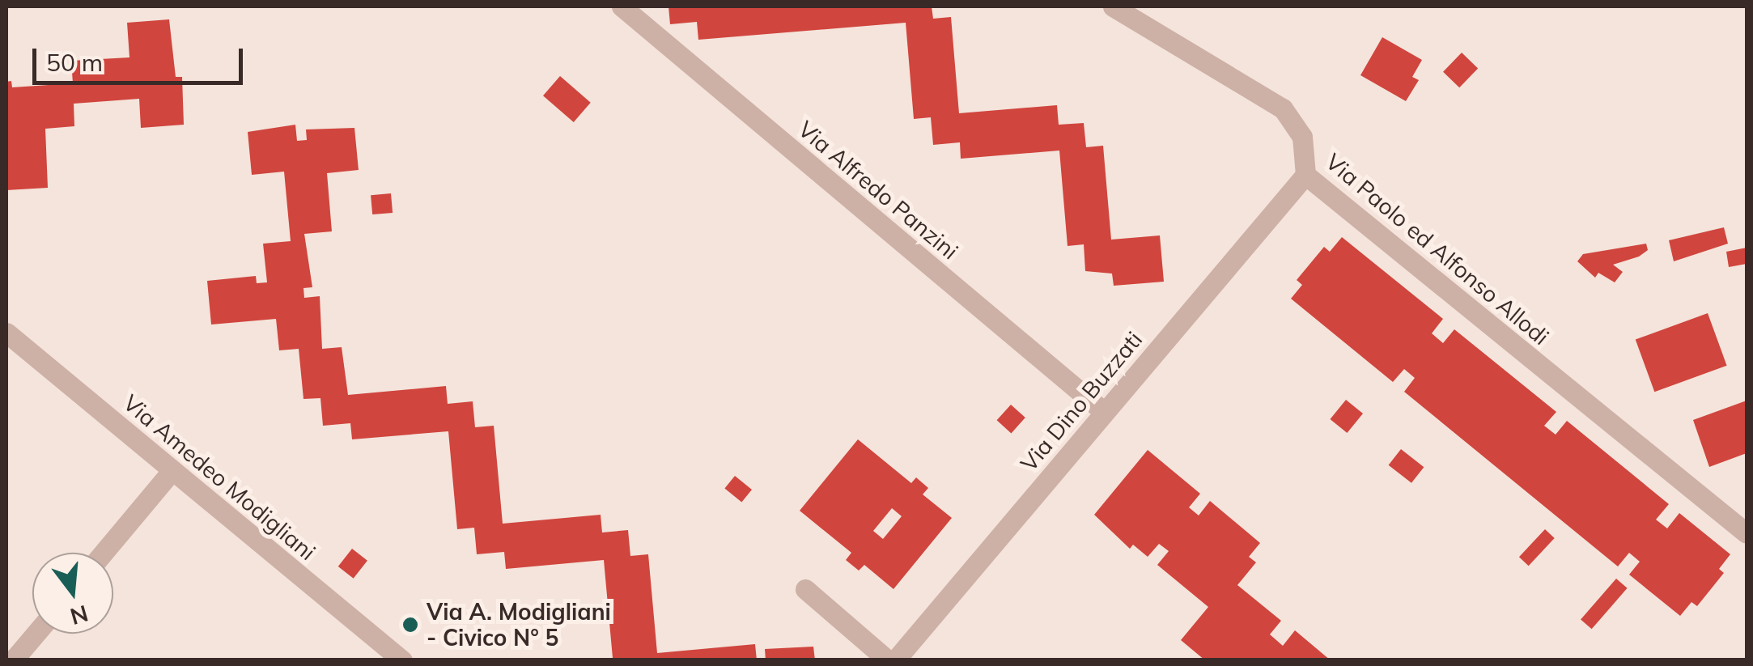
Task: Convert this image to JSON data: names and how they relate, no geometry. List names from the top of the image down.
{
  "streets": {
    "street": [
      "Via Alfredo Panzini",
      "Via Paolo ed Alfonso Allodi",
      "Via Dino Buzzati",
      "Via Amedeo Modigliani"
    ]
  },
  "crossings": [
    ["Via Alfredo Panzini", "Via Dino Buzzati"],
    ["Via Paolo ed Alfonso Allodi", "Via Dino Buzzati"]
  ],
  "places": ["Via A. Modigliani - Civico N° 5"],
  "scale_bar": "50 m",
  "north": "bottom"
}
